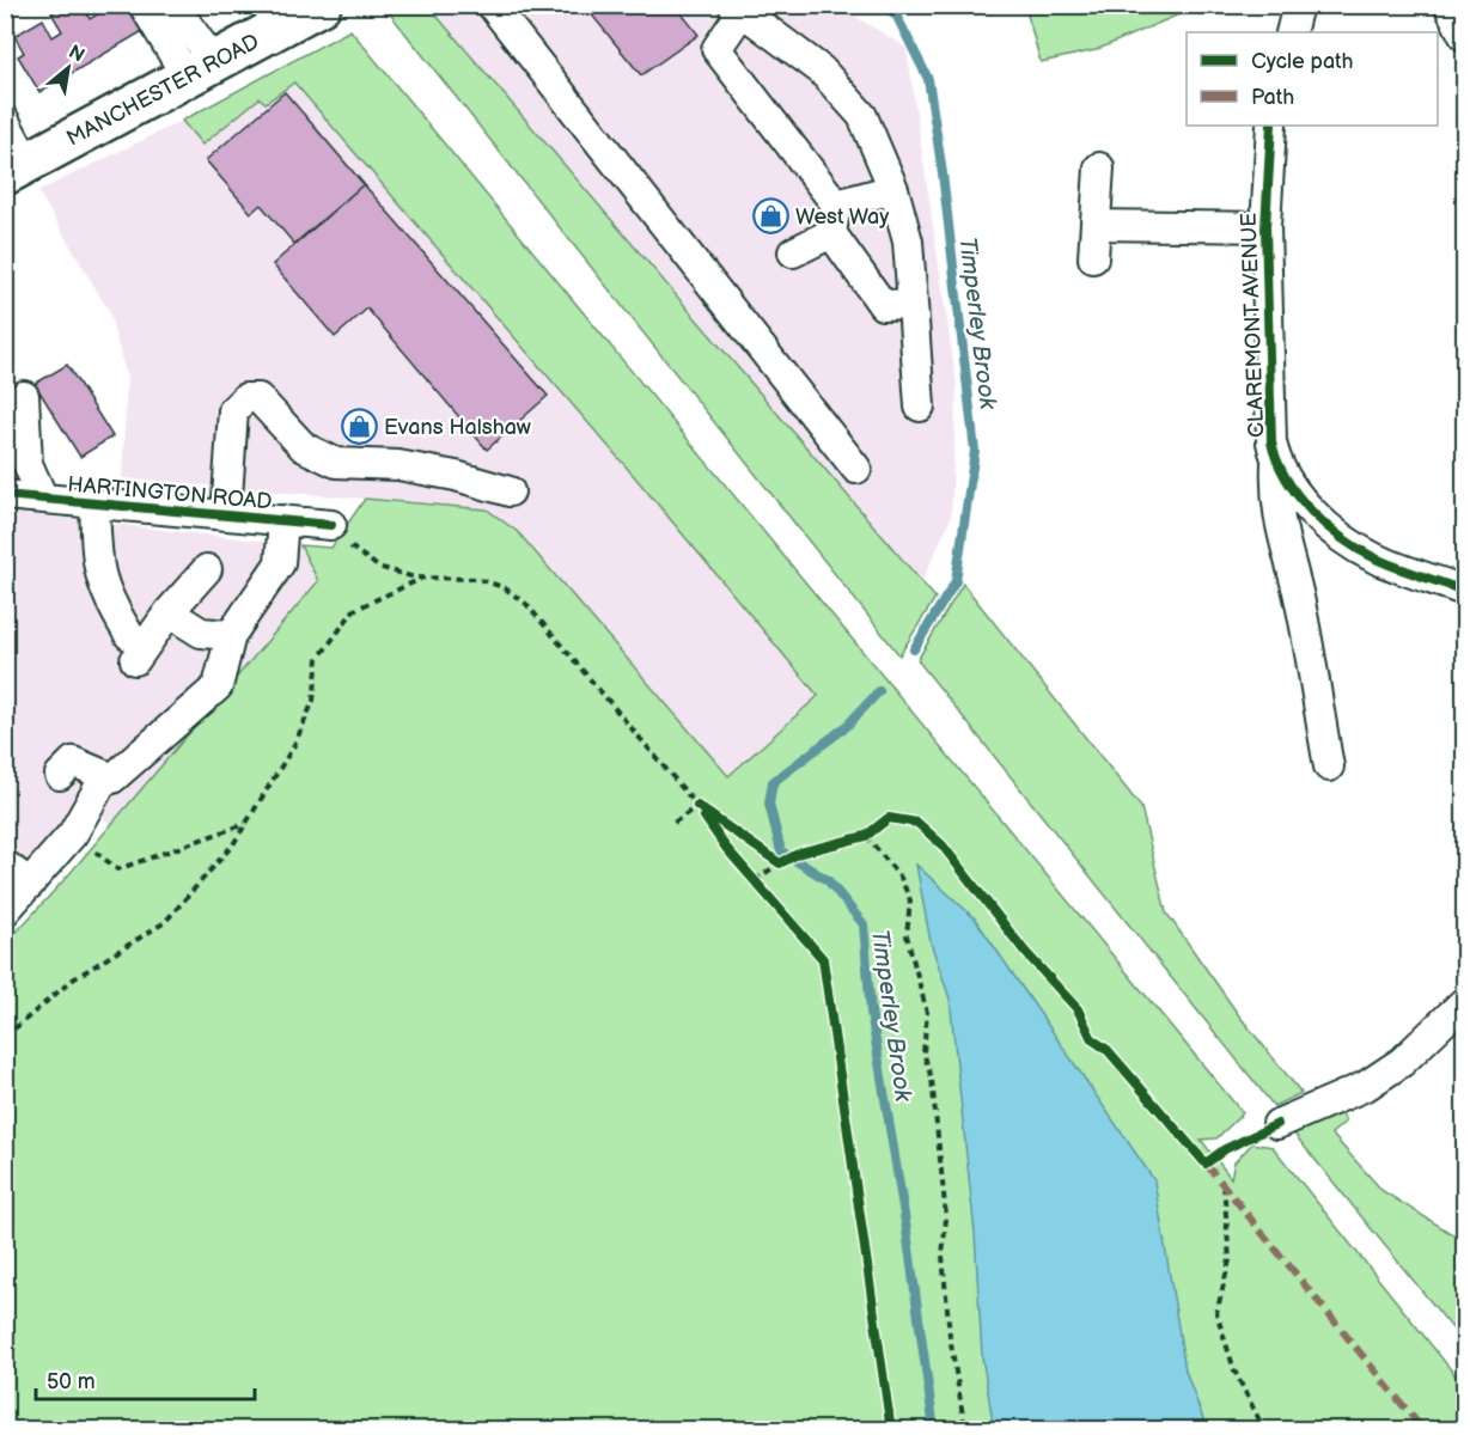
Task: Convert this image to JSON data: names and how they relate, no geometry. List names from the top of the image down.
{
  "streets": {
    "highway": ["MANCHESTER ROAD"],
    "street": ["CLAREMONT AVENUE", "HARTINGTON ROAD"]
  },
  "water": ["Timperley Brook"],
  "places": {
    "shop": ["West Way", "Evans Halshaw"]
  },
  "legend": ["Cycle path", "Path"],
  "scale_bar": "50 m",
  "north": "top right"
}
